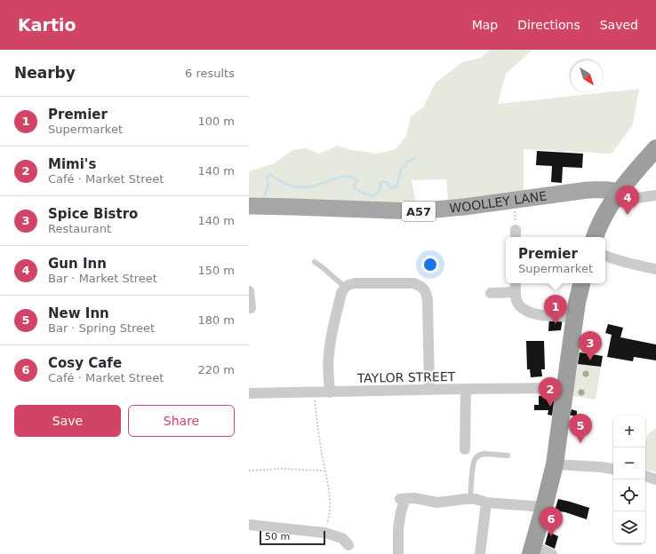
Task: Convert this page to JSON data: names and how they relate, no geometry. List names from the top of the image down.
{
  "streets": {
    "main road": ["WOOLLEY LANE", "A57"],
    "street": ["TAYLOR STREET"]
  },
  "scale_bar": "50 m",
  "north": "bottom right",
  "page": {
    "header": "Kartio",
    "nav": ["Map", "Directions", "Saved"],
    "heading": ["Nearby", "6 results"],
    "list": [
      {
        "mark": "1",
        "name": "Premier",
        "note": "Supermarket",
        "value": "100 m"
      },
      {
        "mark": "2",
        "name": "Mimi's",
        "note": "Café · Market Street",
        "value": "140 m"
      },
      {
        "mark": "3",
        "name": "Spice Bistro",
        "note": "Restaurant",
        "value": "140 m"
      },
      {
        "mark": "4",
        "name": "Gun Inn",
        "note": "Bar · Market Street",
        "value": "150 m"
      },
      {
        "mark": "5",
        "name": "New Inn",
        "note": "Bar · Spring Street",
        "value": "180 m"
      },
      {
        "mark": "6",
        "name": "Cosy Cafe",
        "note": "Café · Market Street",
        "value": "220 m"
      }
    ],
    "pins": [
      "4",
      "1",
      "3",
      "2",
      "5",
      "6"
    ],
    "popup": ["Premier", "Supermarket"],
    "buttons": ["Save", "Share"],
    "map_buttons": ["+", "−"],
    "scale": "50 m"
  }
}
